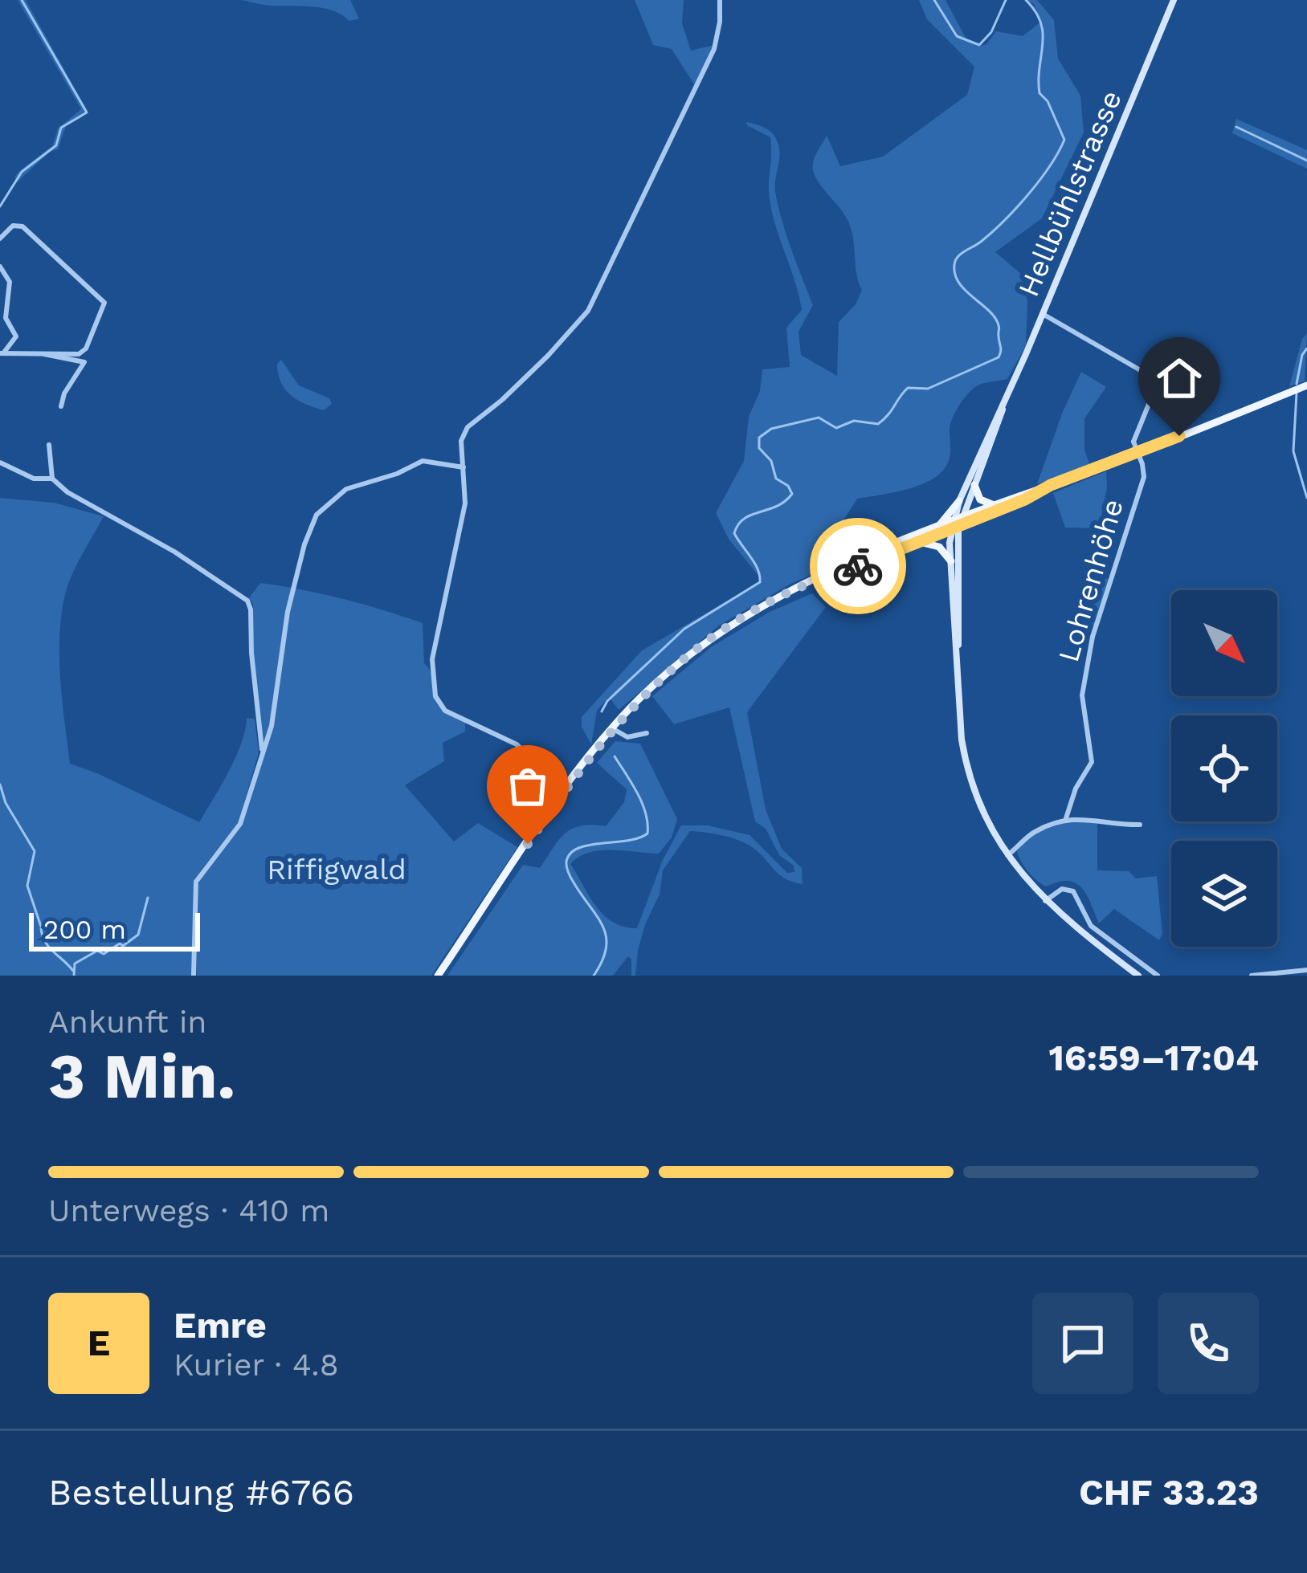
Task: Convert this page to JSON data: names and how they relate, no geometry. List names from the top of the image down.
{
  "streets": {
    "main road": ["Hellbühlstrasse"],
    "street": ["Lohrenhöhe"]
  },
  "crossings": [
    ["Hellbühlstrasse", "Lohrenhöhe"]
  ],
  "parks": ["Riffigwald"],
  "scale_bar": "200 m",
  "north": "bottom right",
  "page": {
    "scale": "200 m",
    "heading": ["3 Min.", "Ankunft in", "16:59–17:04"],
    "panel": [
      "Emre",
      "Kurier · 4.8",
      "Bestellung #6766",
      "CHF 33.23"
    ],
    "bar": "Unterwegs · 410 m",
    "round": "E"
  }
}
